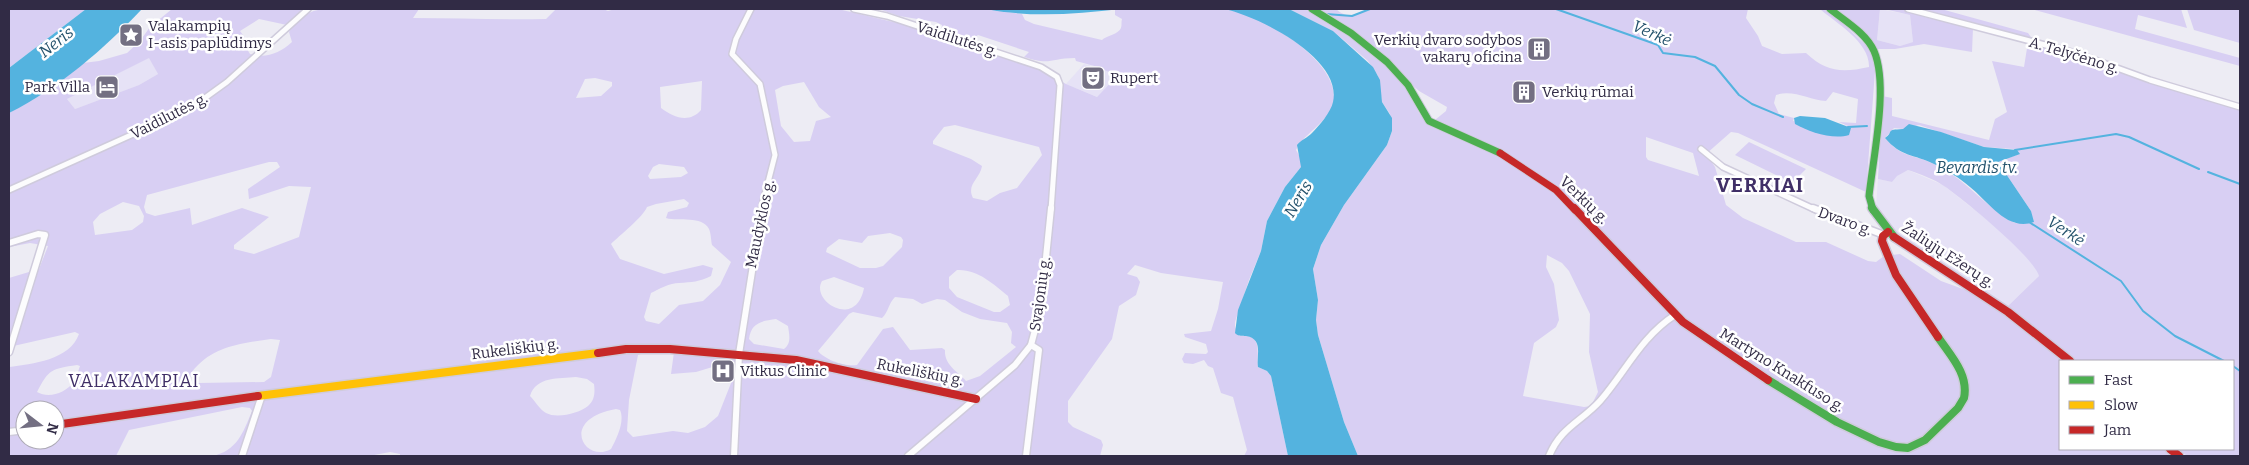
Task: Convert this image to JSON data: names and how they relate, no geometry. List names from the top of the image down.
{
  "streets": {
    "main road": [
      "Verkių g.",
      "Žaliųjų Ežerų g.",
      "Rukeliškių g.",
      "Martyno Knakfuso g."
    ],
    "street": [
      "Vaidilutės g.",
      "A. Telyčėno g.",
      "Dvaro g.",
      "Maudyklos g.",
      "Svajonių g."
    ]
  },
  "crossings": [
    ["Vaidilutės g.", "Svajonių g."],
    ["Verkių g.", "Martyno Knakfuso g."],
    ["Dvaro g.", "Žaliųjų Ežerų g."],
    ["Dvaro g.", "Martyno Knakfuso g."],
    ["Maudyklos g.", "Rukeliškių g."],
    ["Žaliųjų Ežerų g.", "Martyno Knakfuso g."],
    ["Svajonių g.", "Rukeliškių g."]
  ],
  "districts": ["VERKIAI", "VALAKAMPIAI"],
  "water": ["Verkė", "Neris", "Bevardis tv."],
  "places": {
    "place": ["Valakampių I-asis paplūdimys"],
    "building": ["Verkių dvaro sodybos vakarų oficina", "Verkių rūmai"],
    "theatre": ["Rupert"],
    "hotel": ["Park Villa"],
    "hospital": ["Vitkus Clinic"]
  },
  "legend": ["Fast", "Slow", "Jam"],
  "north": "right"
}
